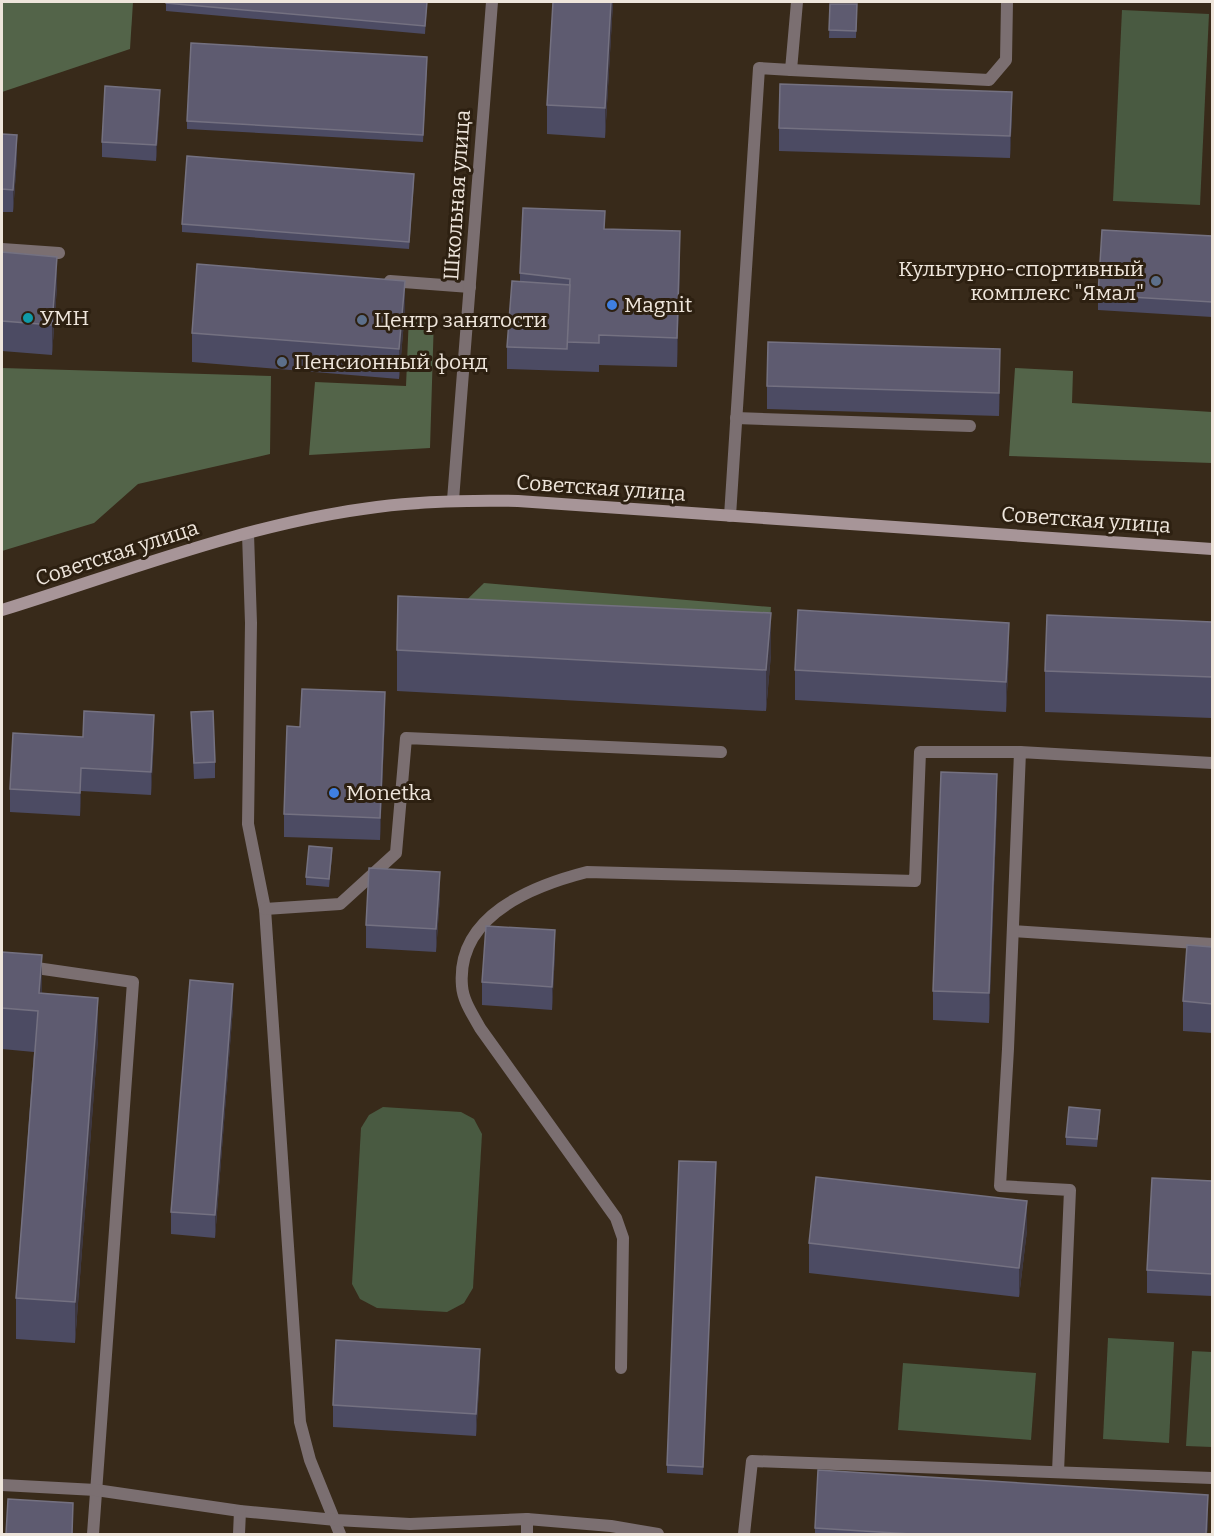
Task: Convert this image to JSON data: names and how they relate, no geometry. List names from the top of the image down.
{
  "streets": {
    "main road": ["Советская улица"],
    "street": ["Школьная улица"]
  },
  "crossings": [
    ["Школьная улица", "Советская улица"]
  ],
  "places": [
    "Культурно-спортивный комплекс \"Ямал\"",
    "Magnit",
    "УМН",
    "Центр занятости",
    "Пенсионный фонд",
    "Monetka"
  ]
}
